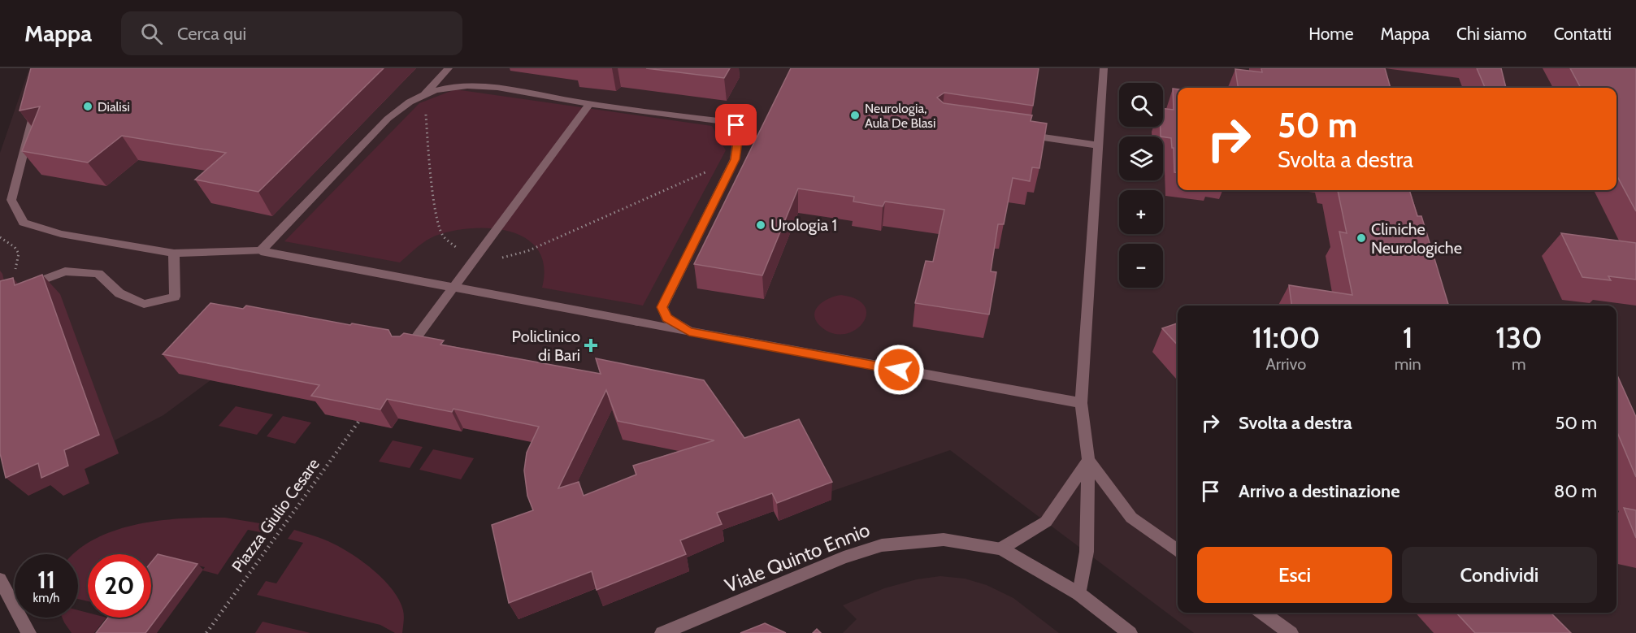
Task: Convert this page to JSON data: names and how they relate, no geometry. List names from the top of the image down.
{
  "streets": {
    "street": ["Viale Quinto Ennio"],
    "path": ["Piazza Giulio Cesare"]
  },
  "places": {
    "other": [
      "Dialisi",
      "Neurologia, Aula De Blasi",
      "Urologia 1",
      "Cliniche Neurologiche"
    ],
    "health": ["Policlinico di Bari"]
  },
  "page": {
    "header": "Mappa",
    "search": "Cerca qui",
    "nav": [
      "Home",
      "Mappa",
      "Chi siamo",
      "Contatti"
    ],
    "map_buttons": ["+", "−"],
    "turn": ["50 m", "Svolta a destra"],
    "eta": [
      "11:00",
      "Arrivo",
      "1",
      "min",
      "130",
      "m"
    ],
    "list": [
      {
        "name": "Svolta a destra",
        "value": "50 m"
      },
      {
        "name": "Arrivo a destinazione",
        "value": "80 m"
      }
    ],
    "buttons": ["Esci", "Condividi"],
    "speed": "11 km/h",
    "limit": "20"
  }
}
